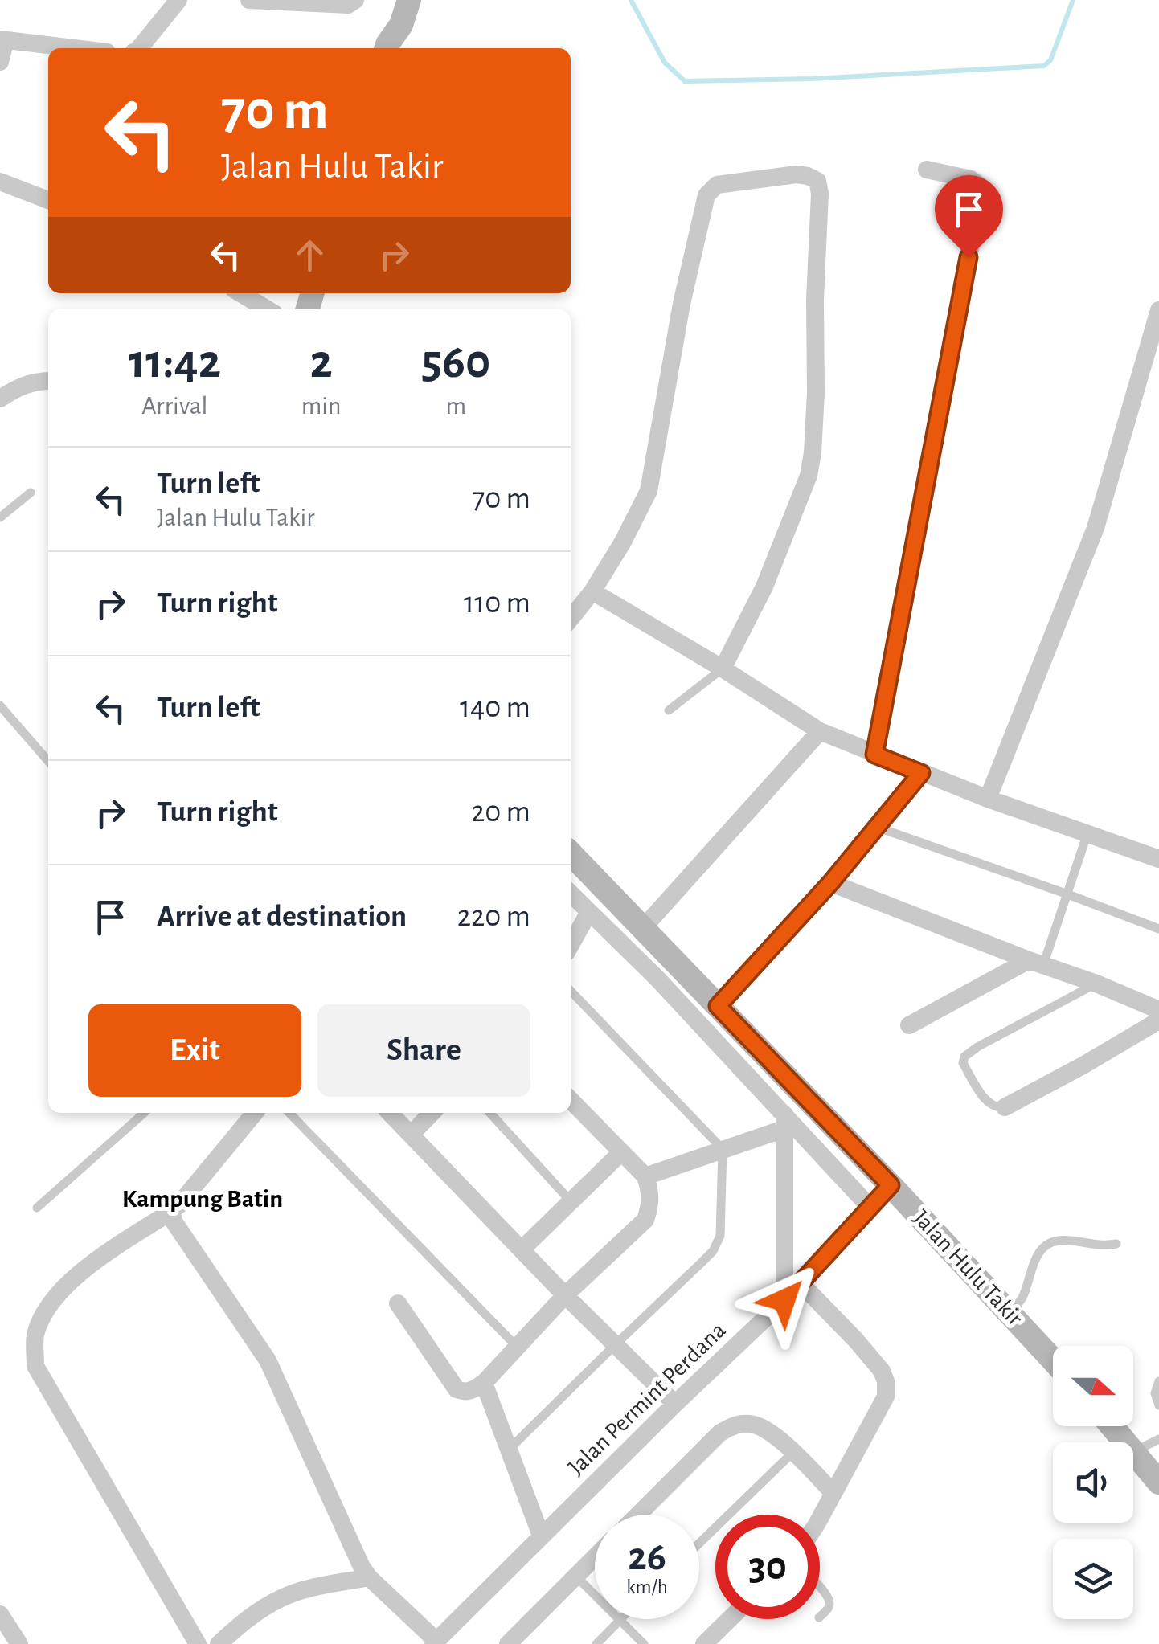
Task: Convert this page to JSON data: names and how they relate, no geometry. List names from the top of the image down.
{
  "streets": {
    "street": ["Jalan Hulu Takir", "Jalan Permint Perdana"]
  },
  "crossings": [
    ["Jalan Hulu Takir", "Jalan Permint Perdana"]
  ],
  "districts": ["Kampung Batin"],
  "north": "right",
  "page": {
    "turn": ["70 m", "Jalan Hulu Takir"],
    "eta": [
      "11:42",
      "Arrival",
      "2",
      "min",
      "560",
      "m"
    ],
    "list": [
      {
        "name": "Turn left",
        "note": "Jalan Hulu Takir",
        "value": "70 m"
      },
      {
        "name": "Turn right",
        "value": "110 m"
      },
      {
        "name": "Turn left",
        "value": "140 m"
      },
      {
        "name": "Turn right",
        "value": "20 m"
      },
      {
        "name": "Arrive at destination",
        "value": "220 m"
      }
    ],
    "buttons": ["Exit", "Share"],
    "speed": "26 km/h",
    "limit": "30"
  }
}
